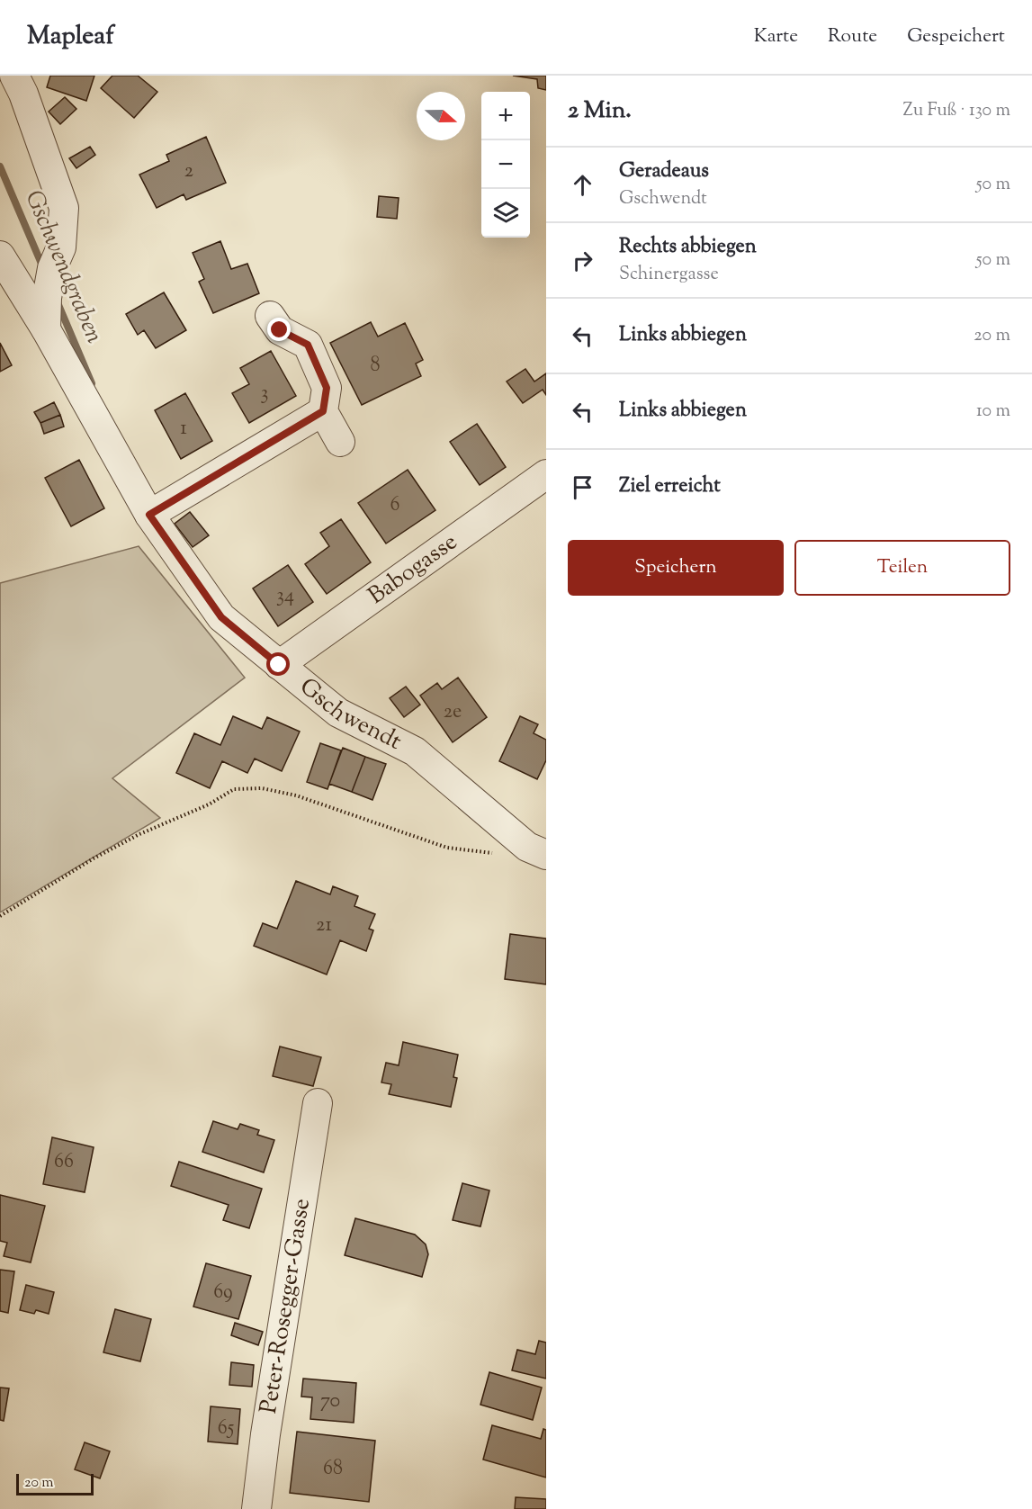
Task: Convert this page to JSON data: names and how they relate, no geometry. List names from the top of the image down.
{
  "streets": {
    "street": ["Babogasse", "Gschwendt", "Peter-Rosegger-Gasse"]
  },
  "crossings": [
    ["Babogasse", "Gschwendt"]
  ],
  "water": ["Gschwendgraben"],
  "house_numbers": [
    "2",
    "8",
    "3",
    "1",
    "6",
    "34",
    "2e",
    "21",
    "66",
    "69",
    "70",
    "65",
    "68"
  ],
  "scale_bar": "20 m",
  "north": "right",
  "page": {
    "header": "Mapleaf",
    "nav": ["Karte", "Route", "Gespeichert"],
    "heading": ["2 Min.", "Zu Fuß · 130 m"],
    "map_buttons": ["+", "−"],
    "list": [
      ["Geradeaus", "Gschwendt", "50 m"],
      ["Rechts abbiegen", "Schinergasse", "50 m"],
      ["Links abbiegen", "20 m"],
      ["Links abbiegen", "10 m"],
      "Ziel erreicht"
    ],
    "buttons": ["Speichern", "Teilen"],
    "scale": "20 m"
  }
}
